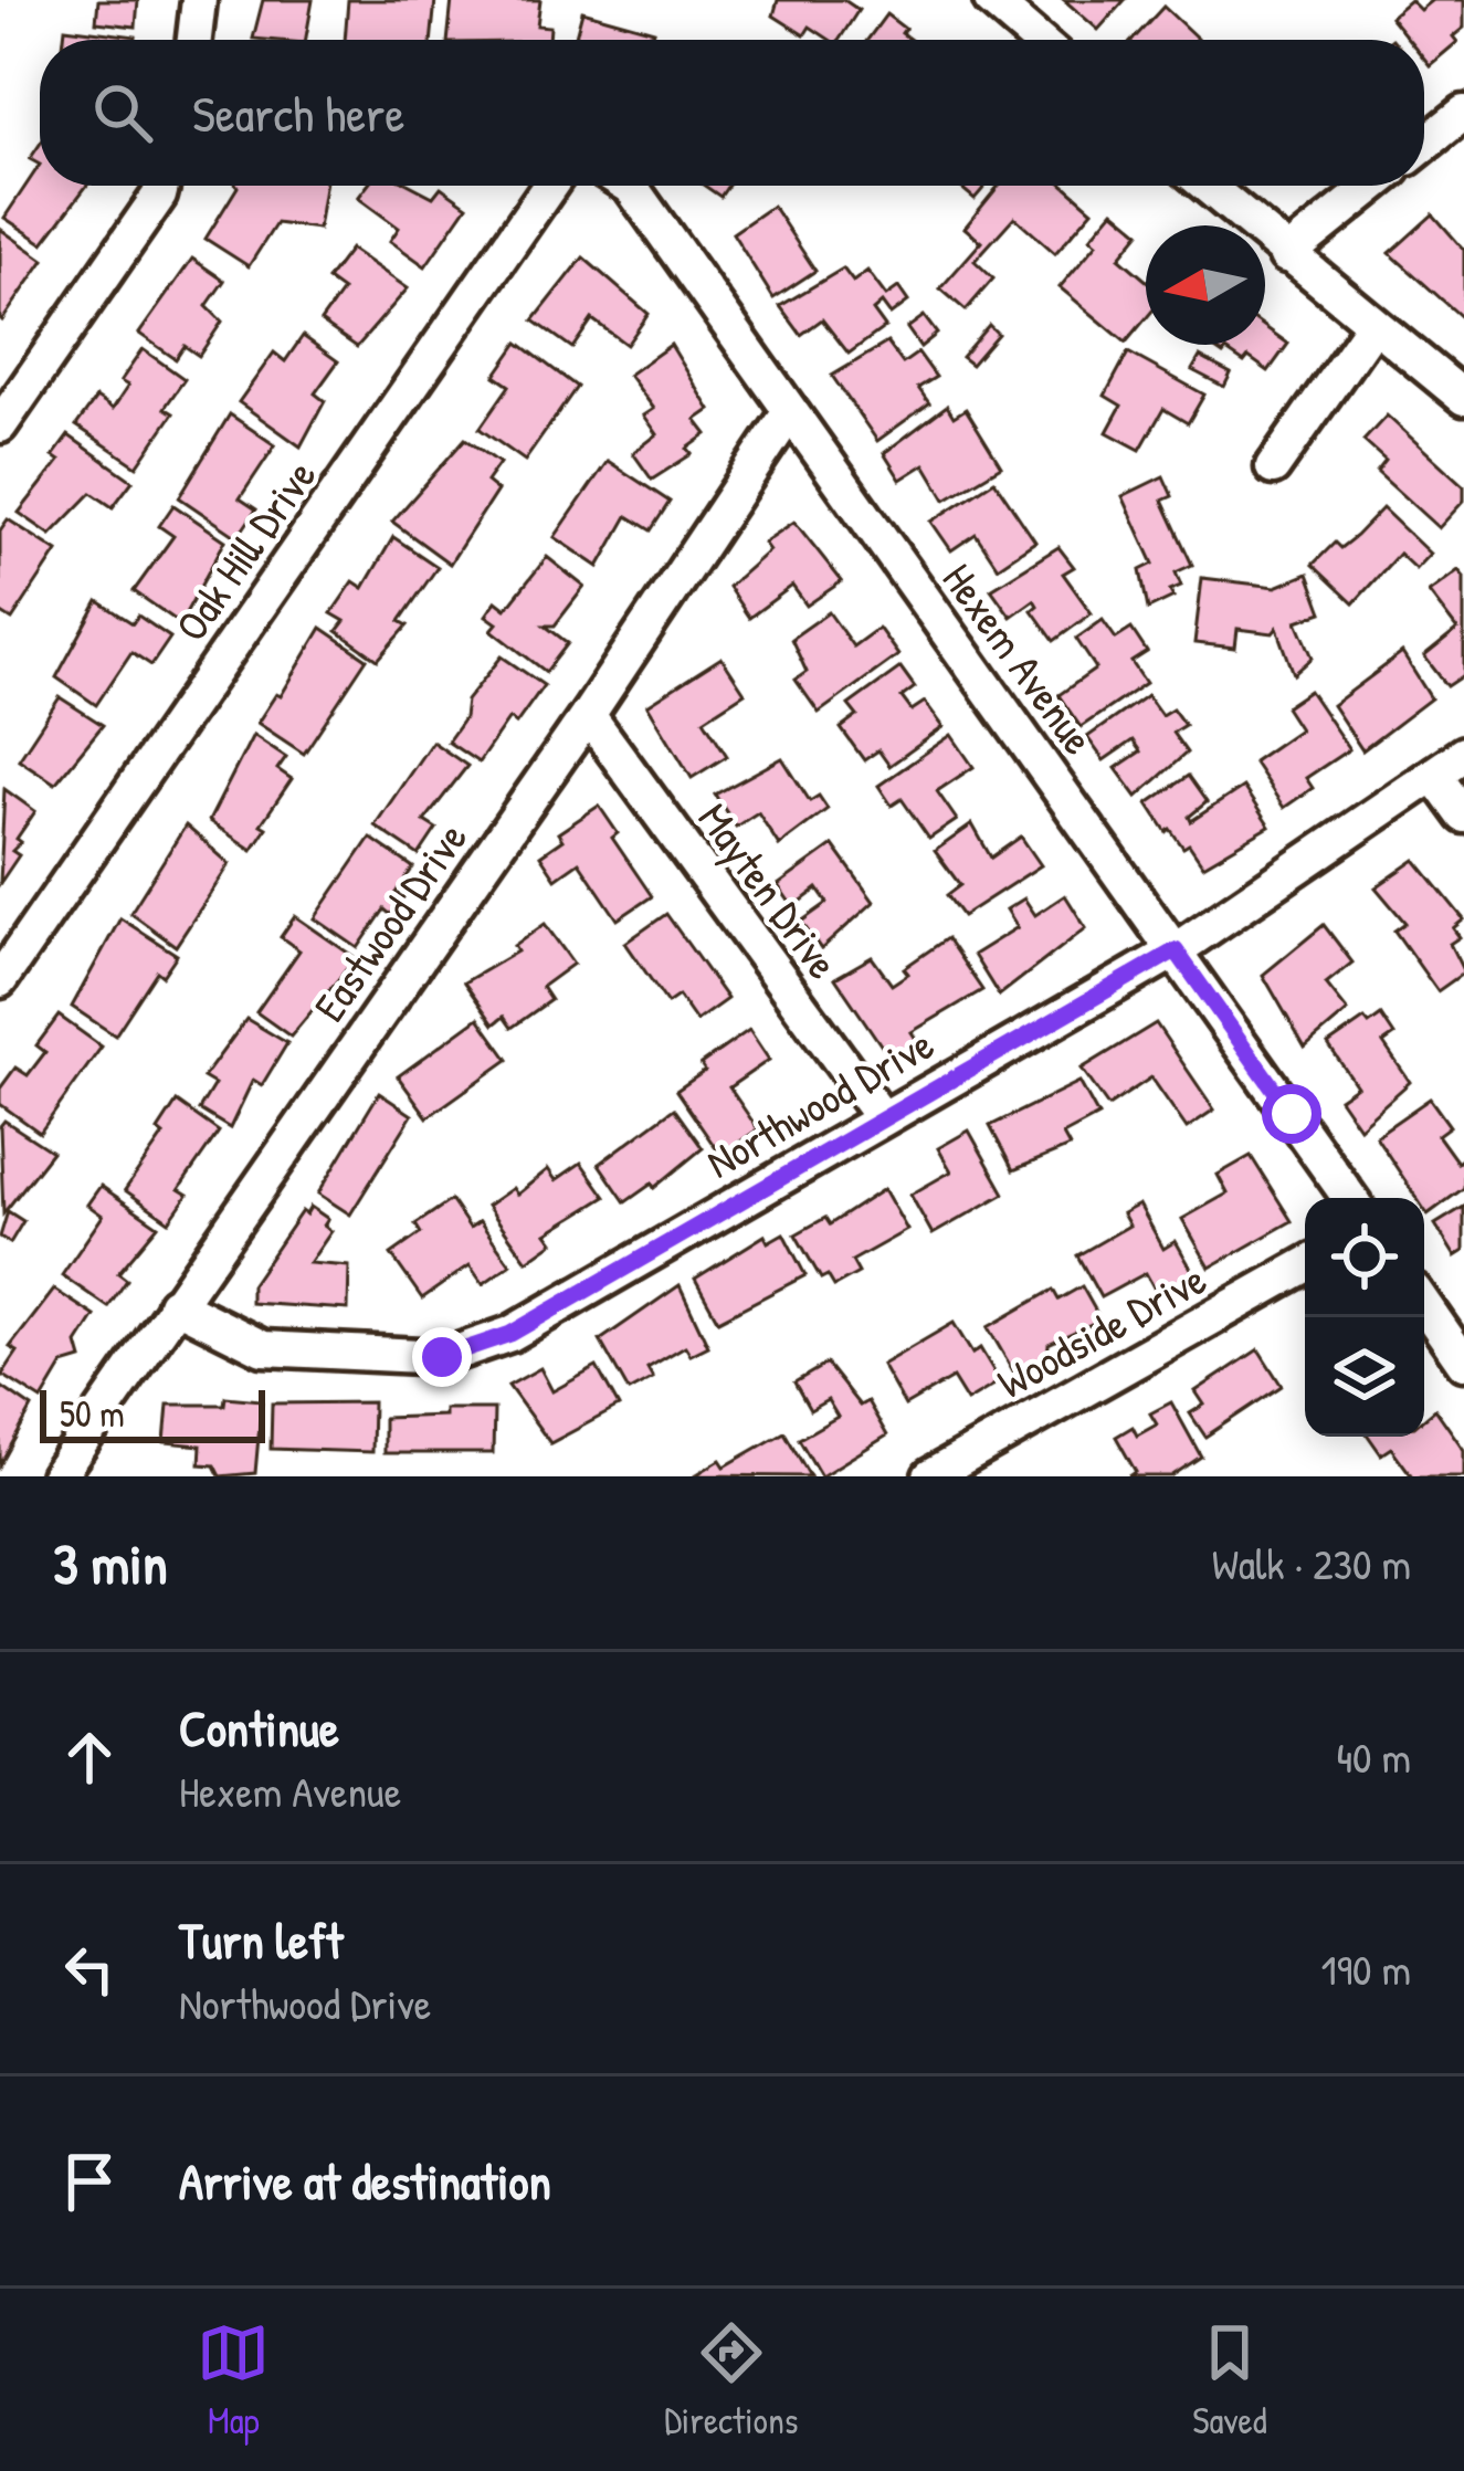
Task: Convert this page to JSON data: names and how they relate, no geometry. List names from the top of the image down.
{
  "streets": {
    "street": [
      "Oak Hill Drive",
      "Hexem Avenue",
      "Mayten Drive",
      "Eastwood Drive",
      "Northwood Drive",
      "Woodside Drive"
    ]
  },
  "crossings": [
    ["Hexem Avenue", "Eastwood Drive"],
    ["Hexem Avenue", "Northwood Drive"],
    ["Mayten Drive", "Eastwood Drive"],
    ["Mayten Drive", "Northwood Drive"],
    ["Eastwood Drive", "Northwood Drive"]
  ],
  "scale_bar": "50 m",
  "north": "left",
  "page": {
    "search": "Search here",
    "scale": "50 m",
    "heading": ["3 min", "Walk · 230 m"],
    "list": [
      ["Continue", "Hexem Avenue", "40 m"],
      ["Turn left", "Northwood Drive", "190 m"],
      "Arrive at destination"
    ],
    "nav": ["Map", "Directions", "Saved"]
  }
}
